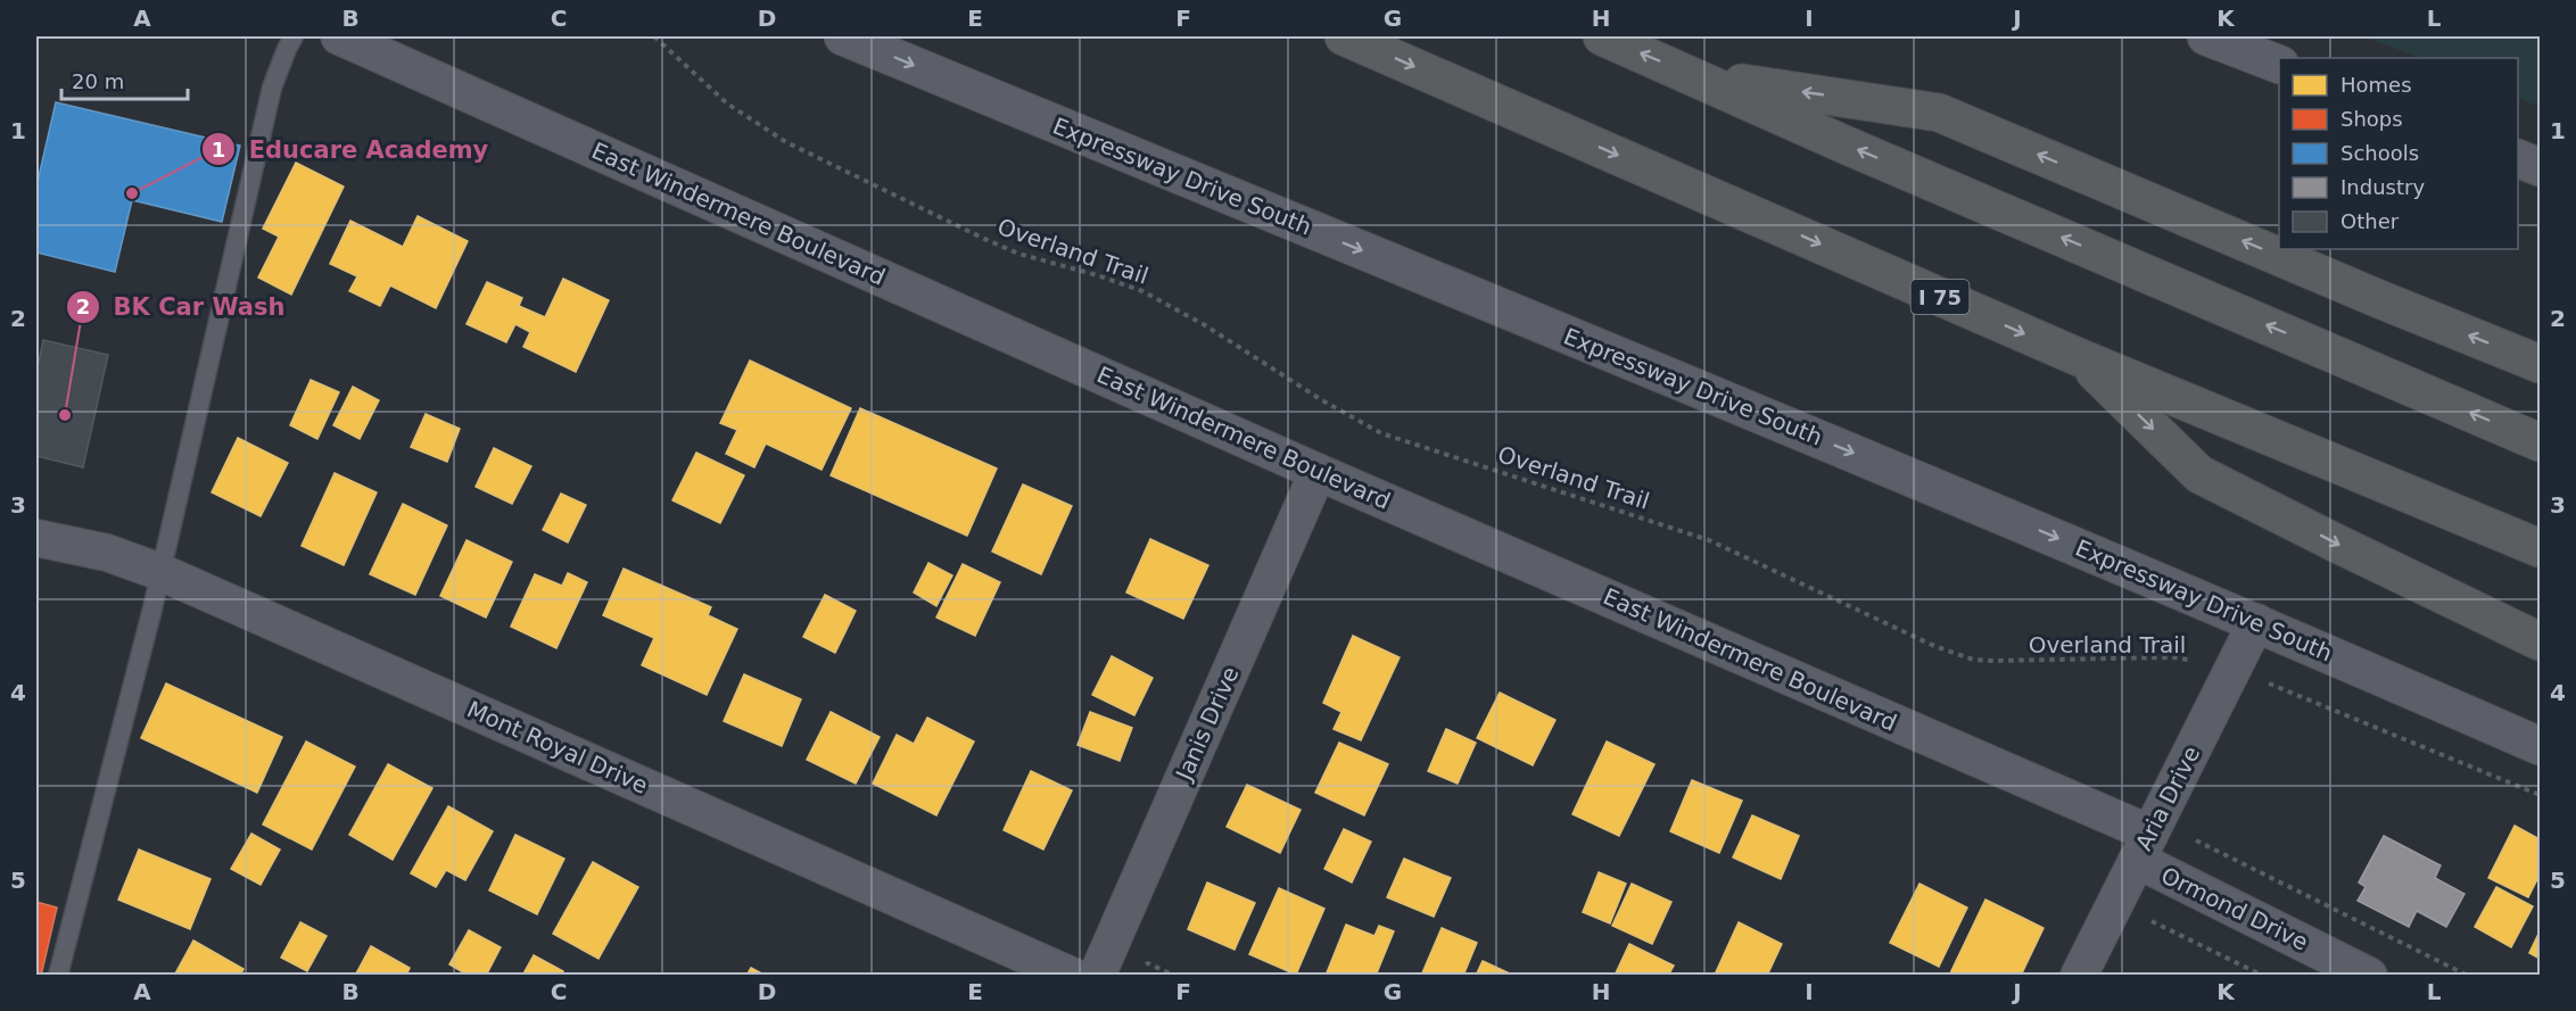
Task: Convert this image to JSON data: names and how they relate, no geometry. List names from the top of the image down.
{
  "streets": {
    "highway": ["I 75"],
    "street": [
      "Expressway Drive South",
      "East Windermere Boulevard",
      "Janis Drive",
      "Mont Royal Drive",
      "Aria Drive",
      "Ormond Drive"
    ],
    "path": ["Overland Trail"]
  },
  "crossings": [
    ["Expressway Drive South", "Aria Drive"],
    ["East Windermere Boulevard", "Janis Drive"],
    ["East Windermere Boulevard", "Aria Drive"],
    ["East Windermere Boulevard", "Ormond Drive"],
    ["Overland Trail", "Aria Drive"],
    ["Aria Drive", "Ormond Drive"]
  ],
  "one_way": ["Expressway Drive South"],
  "places": ["Educare Academy", "BK Car Wash"],
  "legend": [
    "Homes",
    "Shops",
    "Schools",
    "Industry",
    "Other"
  ],
  "scale_bar": "20 m",
  "grid": {
    "columns": [
      "A",
      "B",
      "C",
      "D",
      "E",
      "F",
      "G",
      "H",
      "I",
      "J",
      "K",
      "L"
    ],
    "rows": [
      "1",
      "2",
      "3",
      "4",
      "5"
    ]
  }
}
